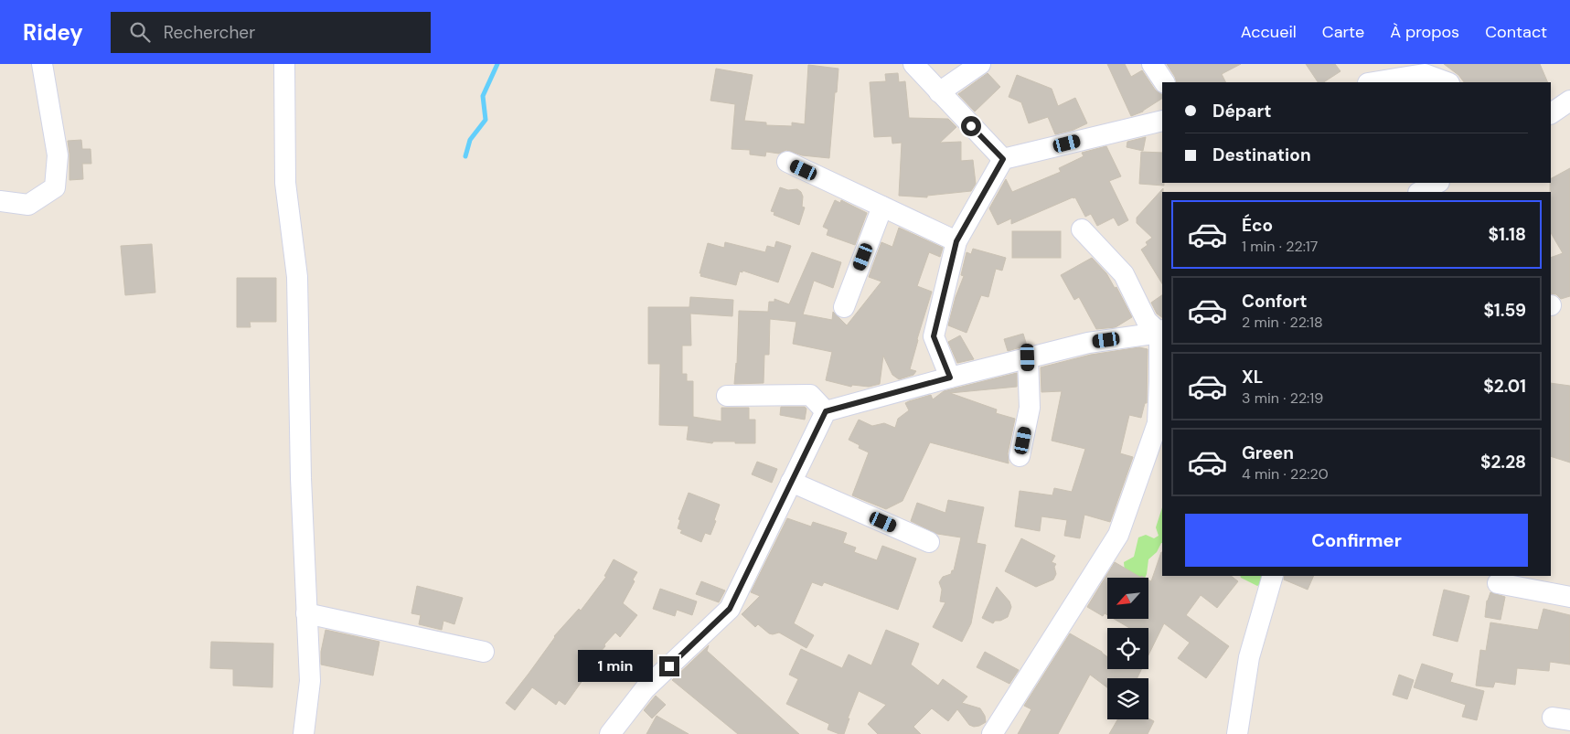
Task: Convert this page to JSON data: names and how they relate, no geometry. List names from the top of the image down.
{
  "north": "bottom left",
  "page": {
    "header": "Ridey",
    "search": "Rechercher",
    "nav": [
      "Accueil",
      "Carte",
      "À propos",
      "Contact"
    ],
    "banner": ["Départ", "Destination"],
    "list": [
      {
        "name": "Éco",
        "note": "1 min · 22:17",
        "value": "$1.18"
      },
      {
        "name": "Confort",
        "note": "2 min · 22:18",
        "value": "$1.59"
      },
      {
        "name": "XL",
        "note": "3 min · 22:19",
        "value": "$2.01"
      },
      {
        "name": "Green",
        "note": "4 min · 22:20",
        "value": "$2.28"
      }
    ],
    "buttons": "Confirmer",
    "bubble": "1 min"
  }
}
